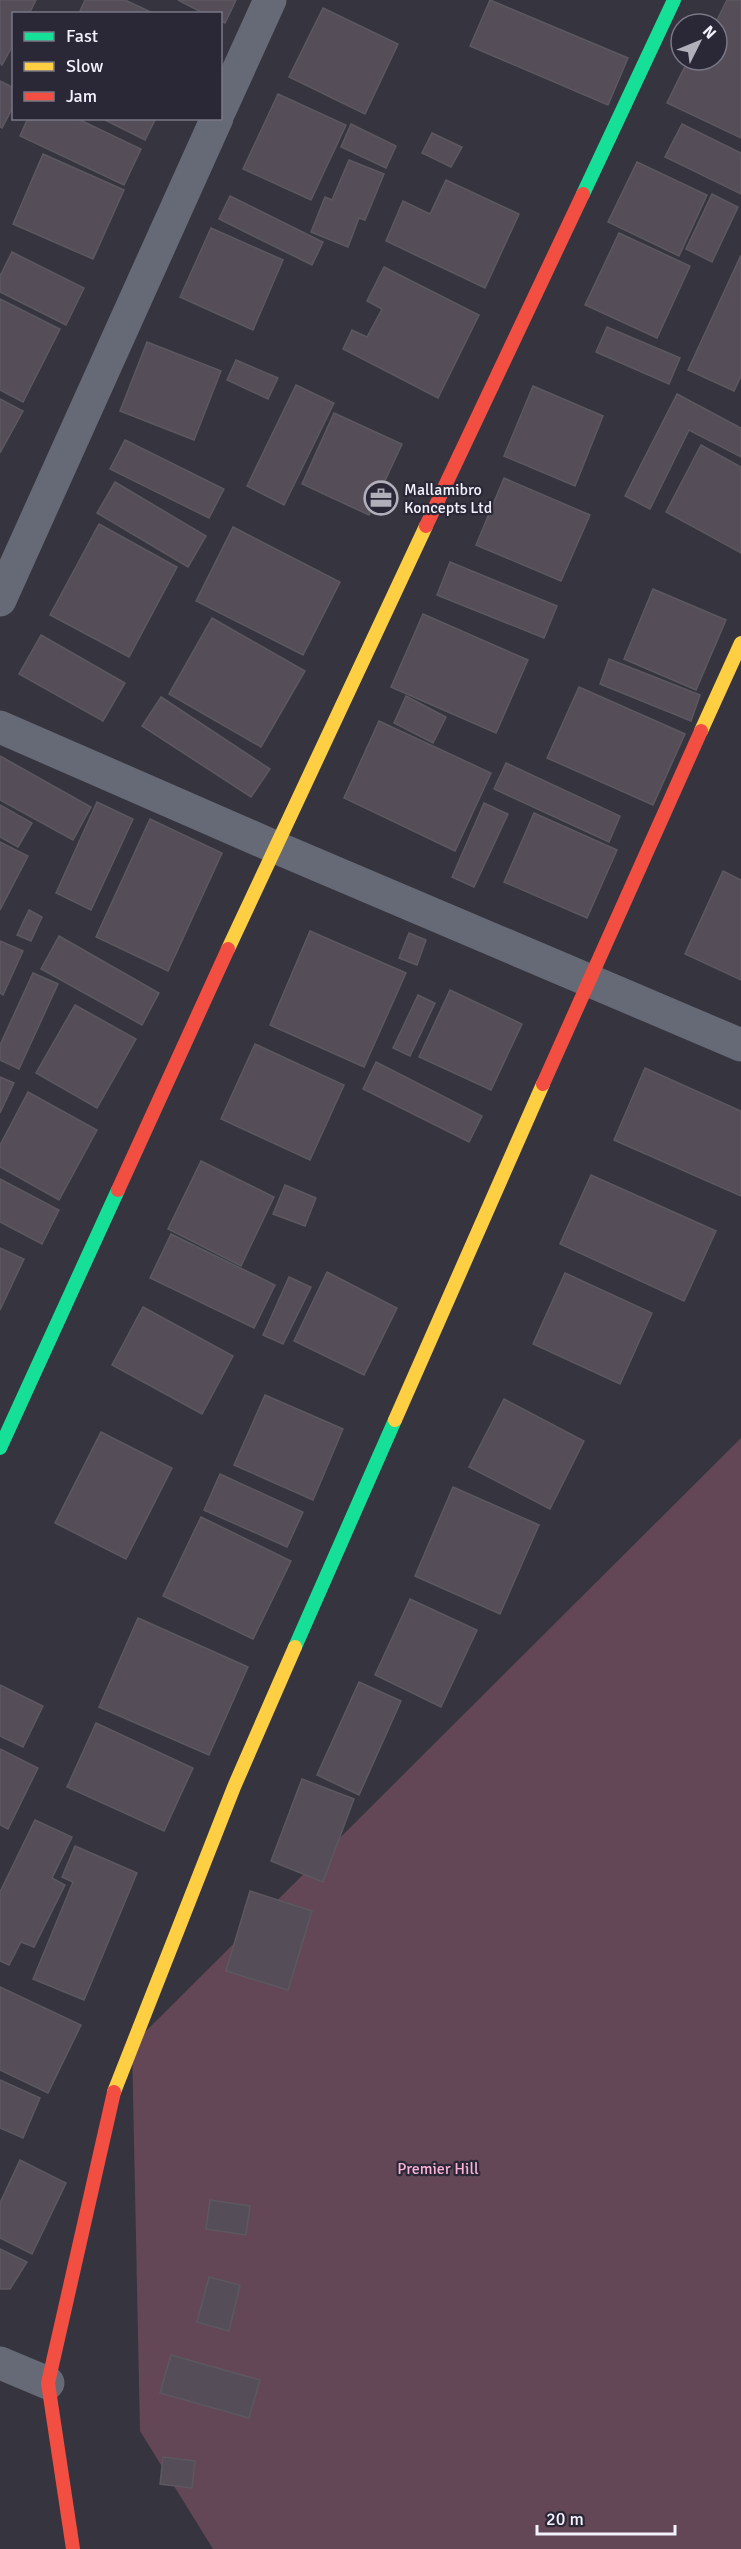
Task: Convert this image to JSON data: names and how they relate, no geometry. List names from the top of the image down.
{
  "parks": ["Premier Hill"],
  "places": {
    "office": ["Mallamibro Koncepts Ltd"]
  },
  "legend": ["Fast", "Slow", "Jam"],
  "scale_bar": "20 m",
  "north": "top right"
}
